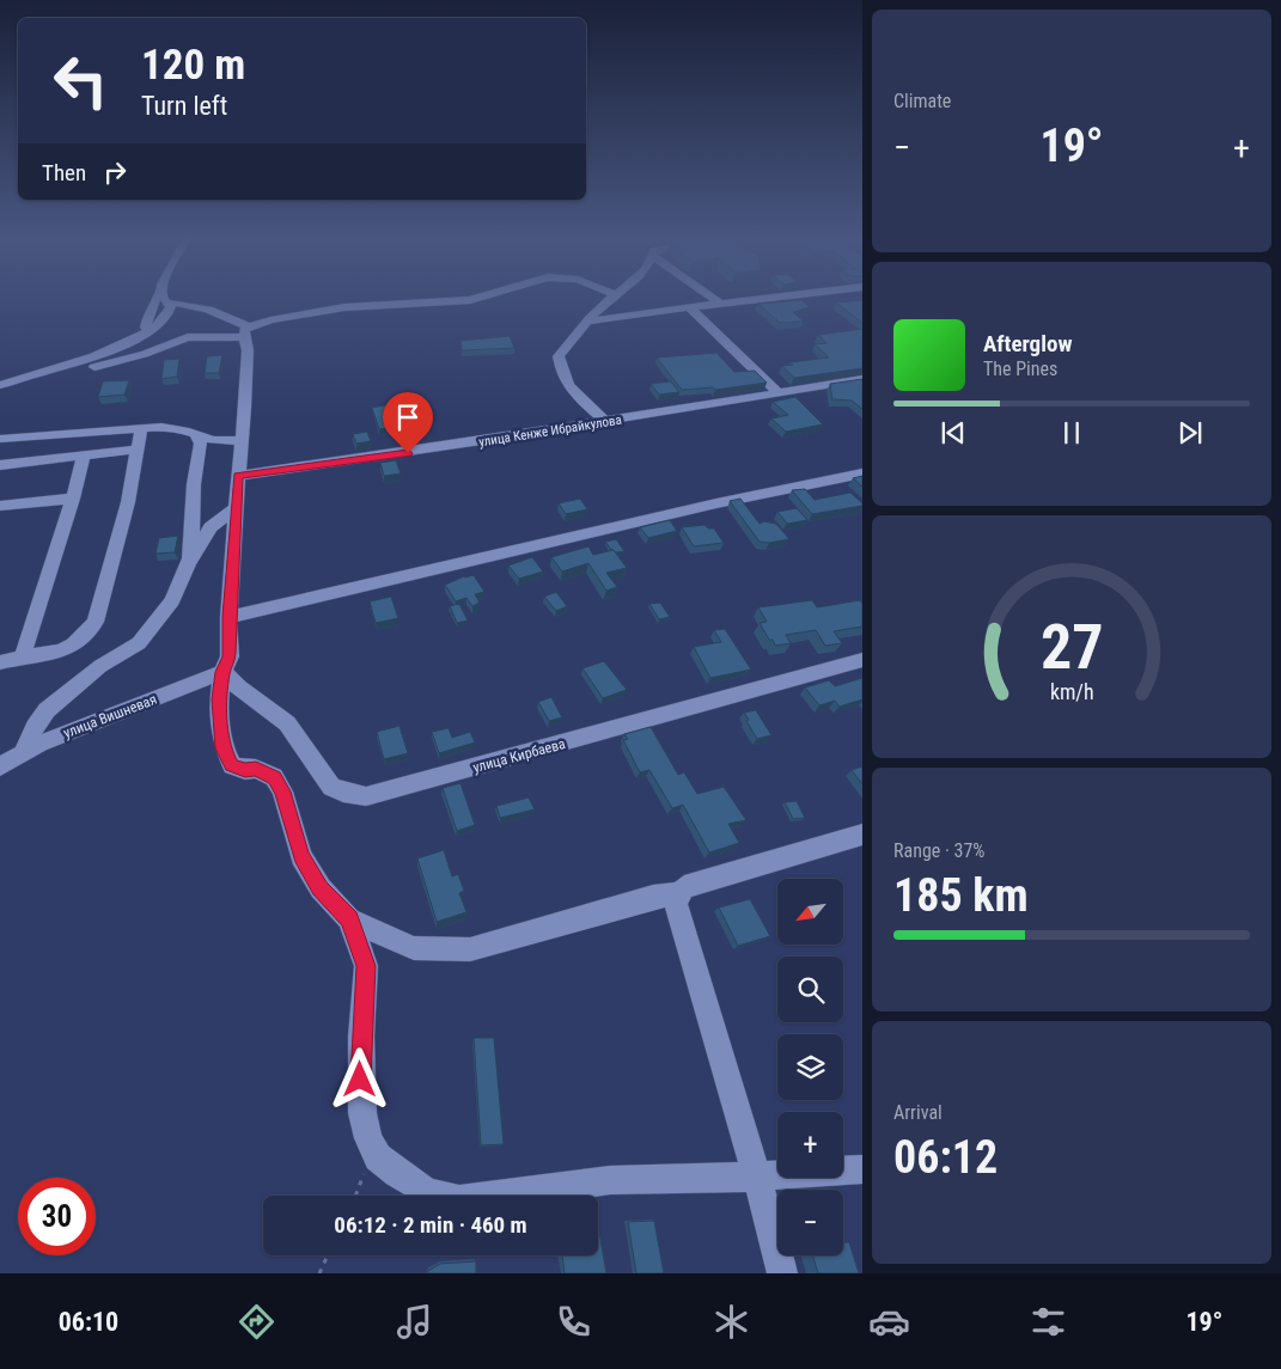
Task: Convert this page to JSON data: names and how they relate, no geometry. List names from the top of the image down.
{
  "streets": {
    "street": ["улица Кенже Ибрайкулова", "улица Вишневая", "улица Кирбаева"]
  },
  "crossings": [
    ["улица Вишневая", "улица Кирбаева"]
  ],
  "north": "bottom left",
  "page": {
    "tile": [
      "Climate",
      ["Range · 37%", "185 km"],
      ["Arrival", "06:12"]
    ],
    "turn": ["120 m", "Turn left"],
    "heat": ["−", "19°", "+"],
    "then": "Then",
    "song": ["Afterglow", "The Pines"],
    "map_buttons": ["+", "−"],
    "limit": "30",
    "trip": "06:12 · 2 min · 460 m",
    "tabs": ["06:10", "19°"],
    "gauge": ["27", "km/h"]
  }
}
